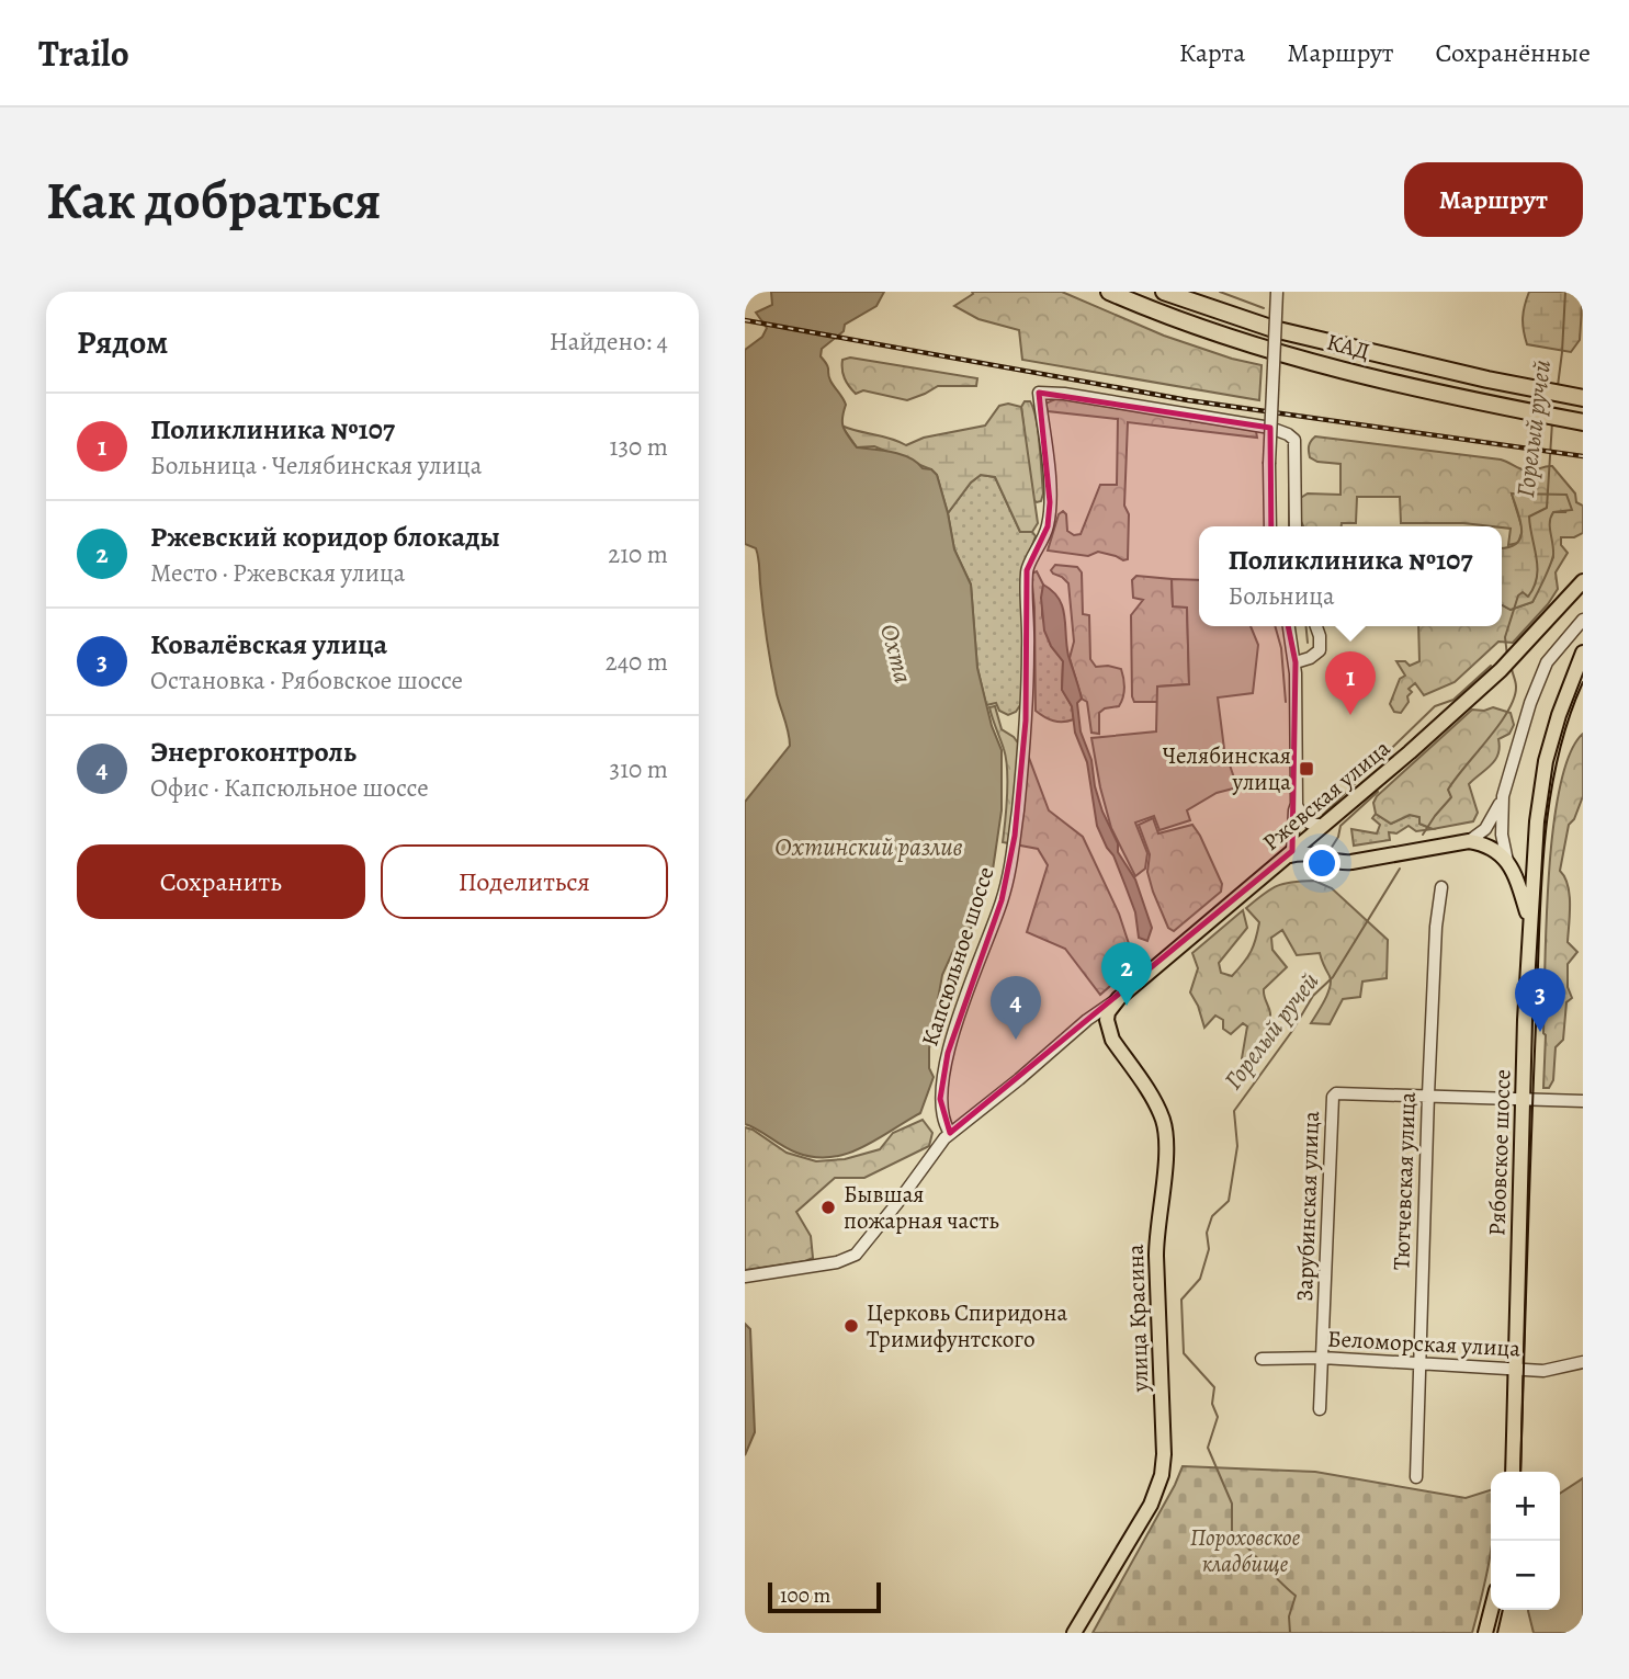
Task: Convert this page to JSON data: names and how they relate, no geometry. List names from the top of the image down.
{
  "streets": {
    "highway": ["КАД"],
    "main road": ["Ржевская улица", "Рябовское шоссе", "улица Красина"],
    "street": [
      "Капсюльное шоссе",
      "Тютчевская улица",
      "Зарубинская улица",
      "Беломорская улица"
    ]
  },
  "crossings": [
    ["Ржевская улица", "Капсюльное шоссе"],
    ["Рябовское шоссе", "Беломорская улица"],
    ["Тютчевская улица", "Зарубинская улица"],
    ["Тютчевская улица", "Беломорская улица"],
    ["Зарубинская улица", "Беломорская улица"]
  ],
  "water": ["Горелый ручей", "Охта", "Охтинский разлив"],
  "parks": ["Пороховское кладбище"],
  "places": {
    "transit": ["Челябинская улица"],
    "other": ["Бывшая пожарная часть", "Церковь Спиридона Тримифунтского"]
  },
  "scale_bar": "100 m",
  "page": {
    "header": "Trailo",
    "nav": ["Карта", "Маршрут", "Сохранённые"],
    "buttons": [
      "Маршрут",
      ["Сохранить", "Поделиться"]
    ],
    "title": "Как добраться",
    "heading": ["Рядом", "Найдено: 4"],
    "list": [
      {
        "mark": "1",
        "name": "Поликлиника №107",
        "note": "Больница · Челябинская улица",
        "value": "130 m"
      },
      {
        "mark": "2",
        "name": "Ржевский коридор блокады",
        "note": "Место · Ржевская улица",
        "value": "210 m"
      },
      {
        "mark": "3",
        "name": "Ковалёвская улица",
        "note": "Остановка · Рябовское шоссе",
        "value": "240 m"
      },
      {
        "mark": "4",
        "name": "Энергоконтроль",
        "note": "Офис · Капсюльное шоссе",
        "value": "310 m"
      }
    ],
    "popup": ["Поликлиника №107", "Больница"],
    "pins": [
      "1",
      "2",
      "3",
      "4"
    ],
    "map_buttons": ["+", "−"],
    "scale": "100 m"
  }
}
